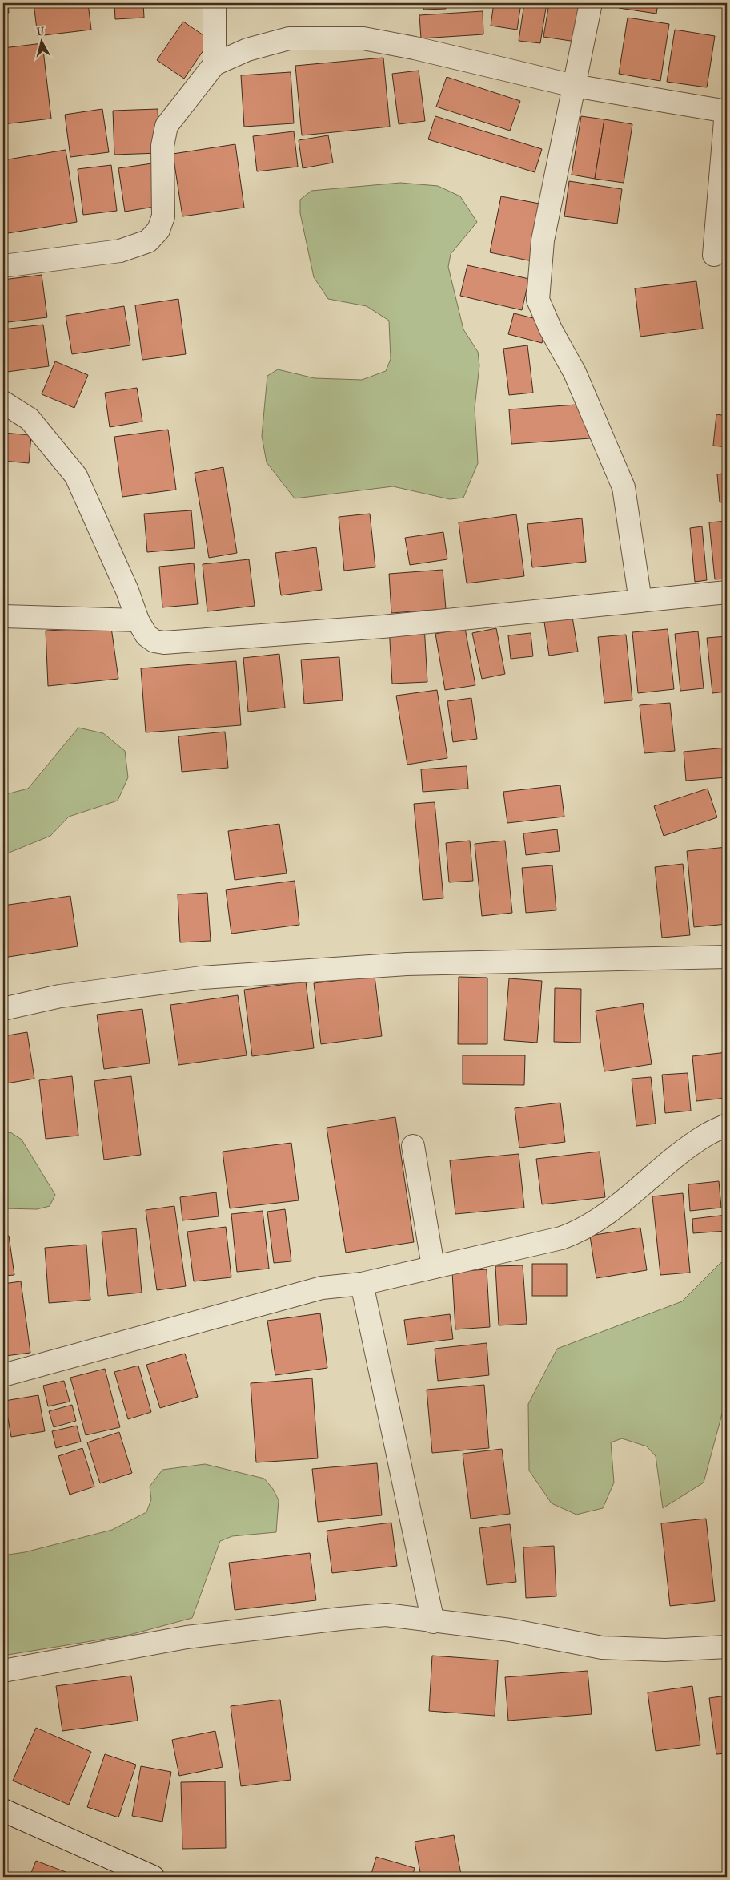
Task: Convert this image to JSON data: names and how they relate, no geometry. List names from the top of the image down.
{
  "north": "top"
}
